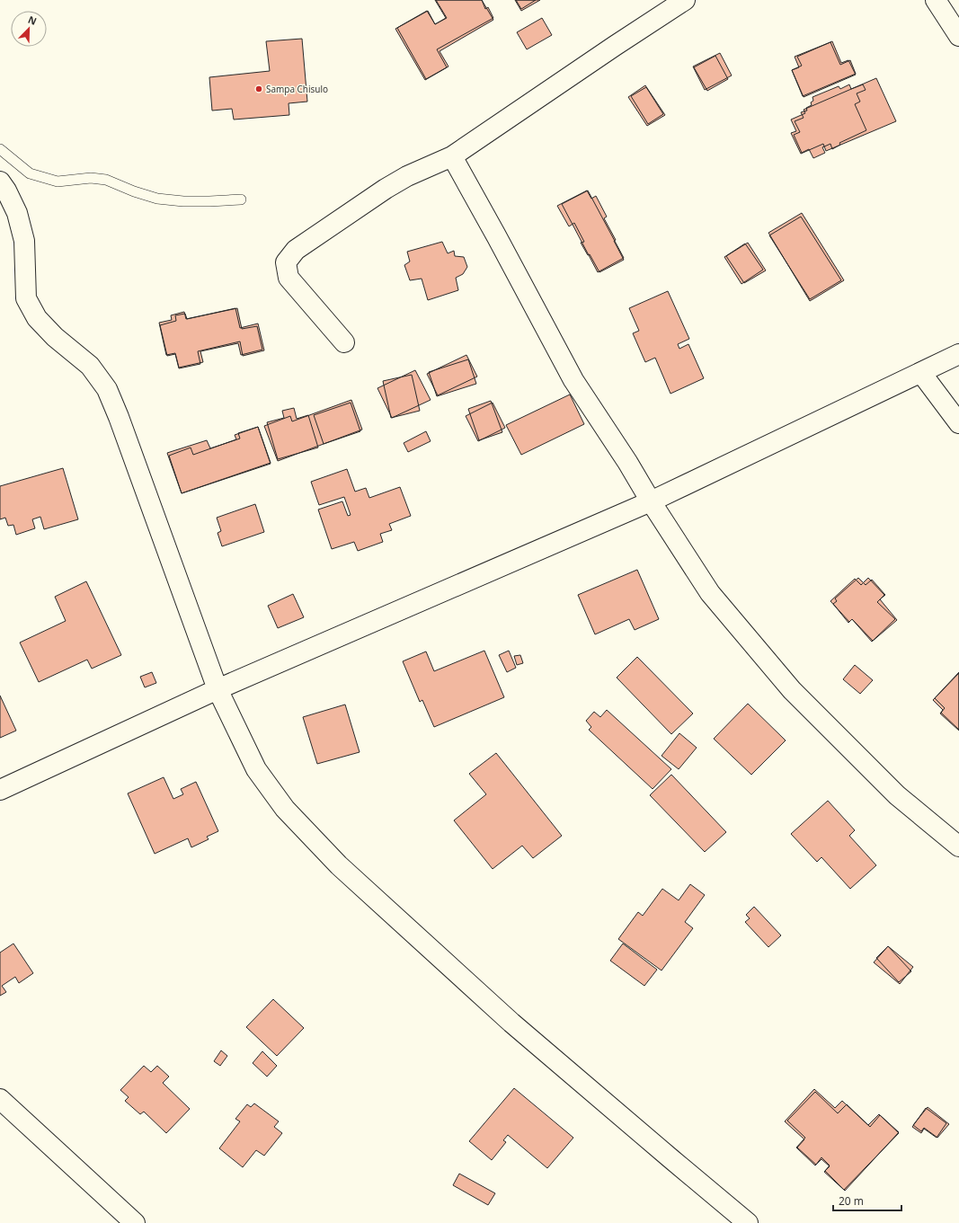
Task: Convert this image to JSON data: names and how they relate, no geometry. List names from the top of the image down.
{
  "places": ["Sampa Chisulo"],
  "scale_bar": "20 m",
  "north": "top right"
}
